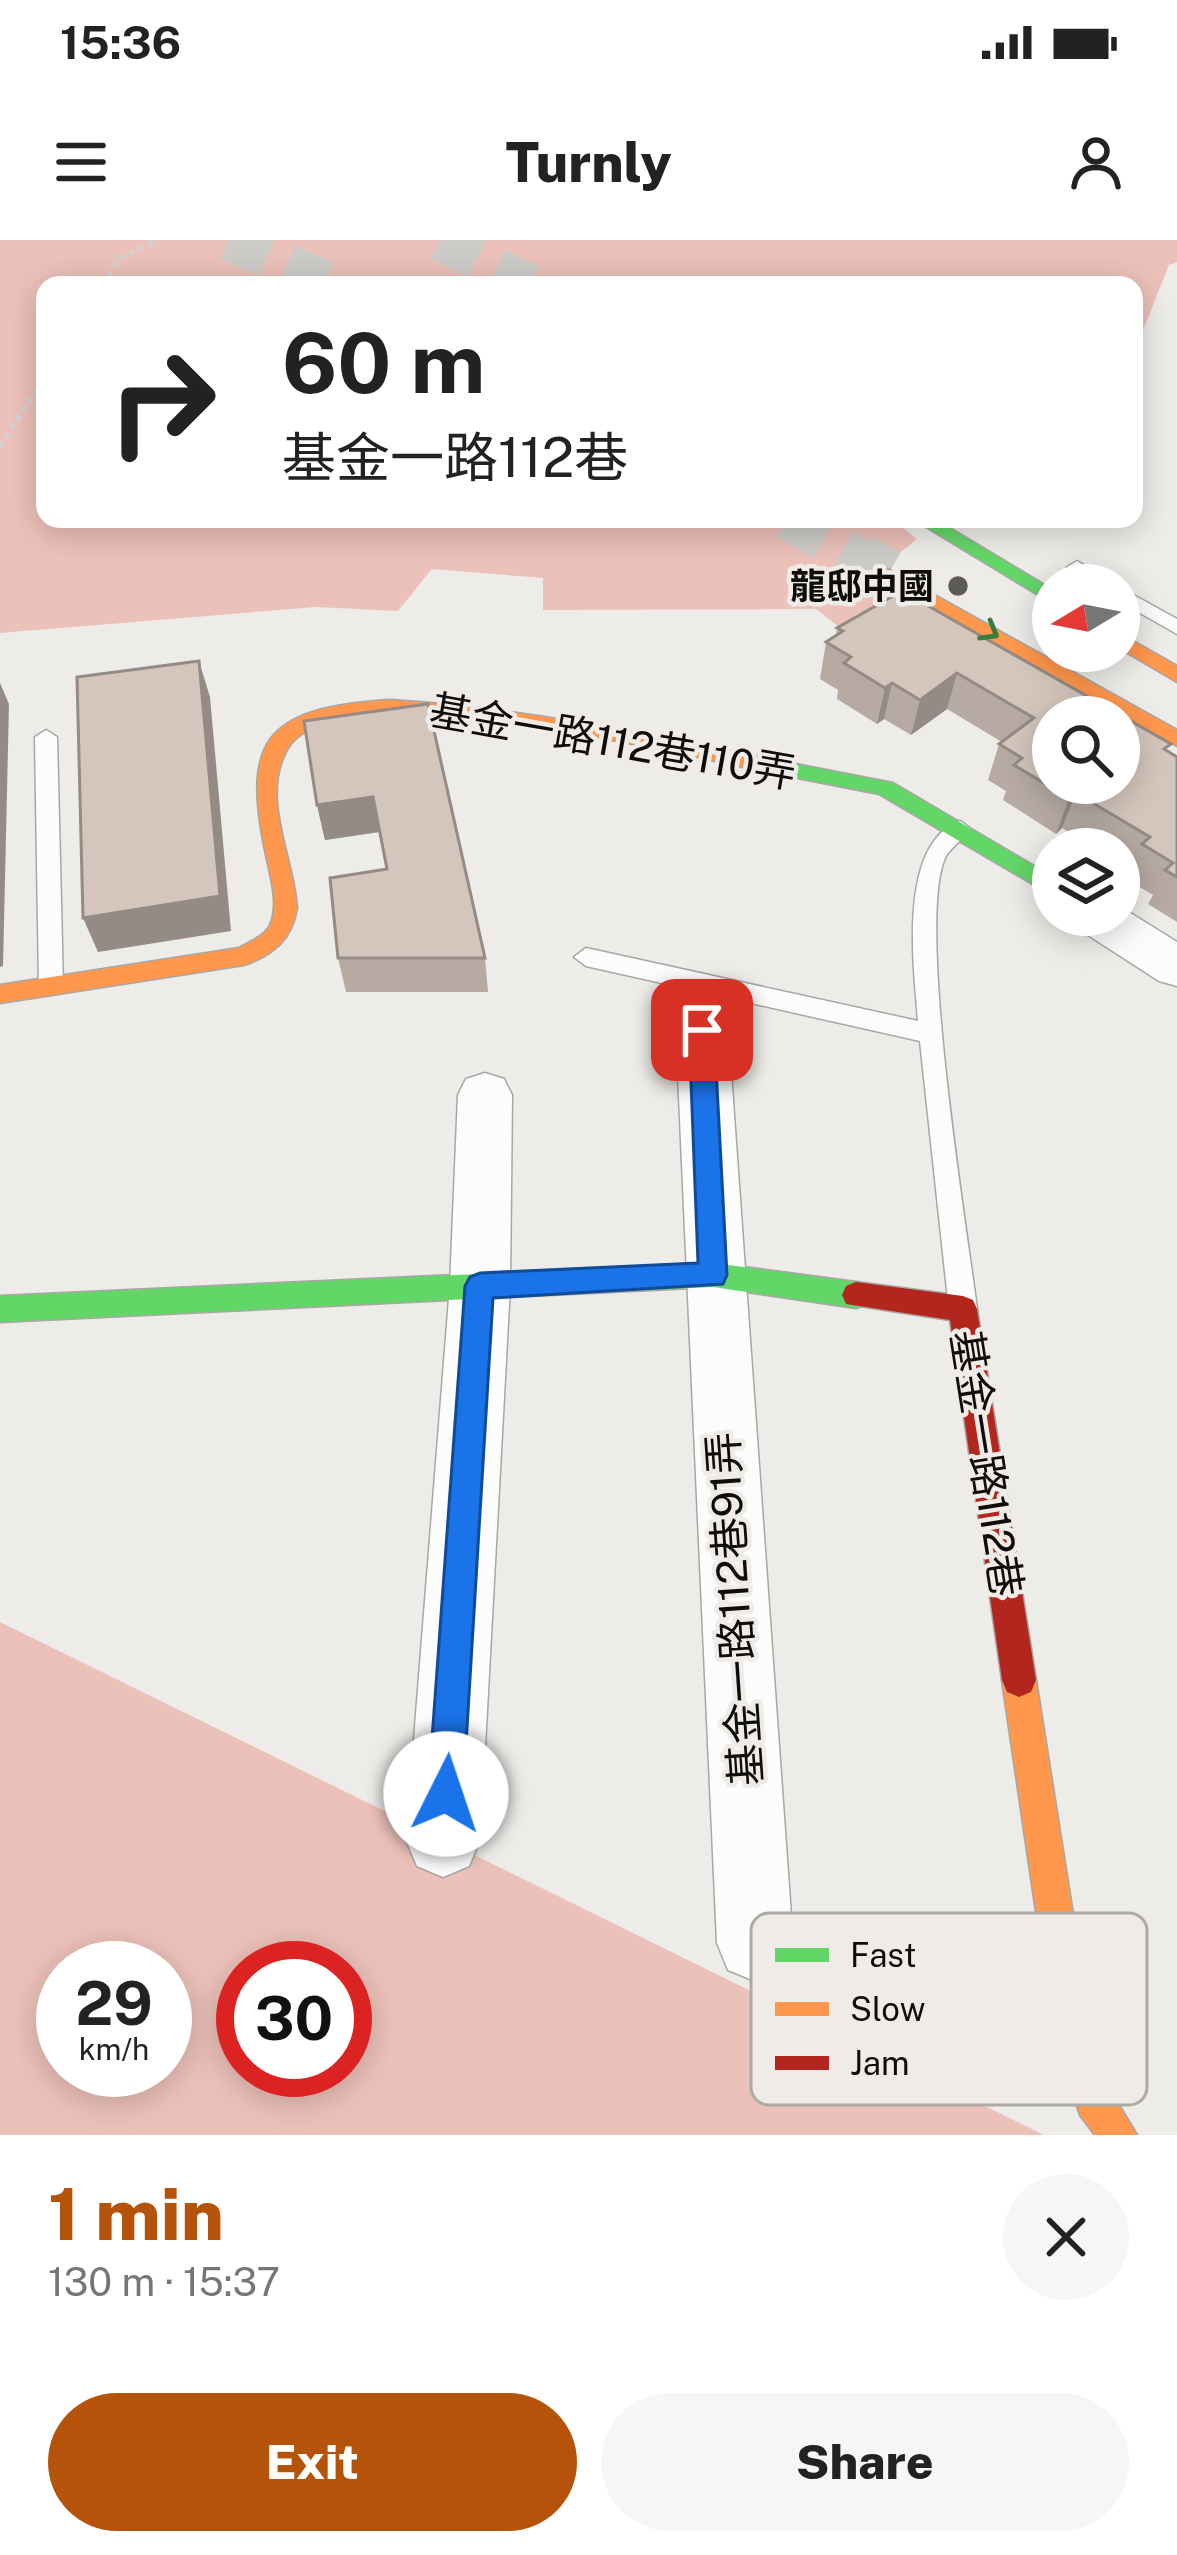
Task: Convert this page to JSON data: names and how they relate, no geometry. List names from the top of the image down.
{
  "streets": {
    "street": ["基金一路112巷110弄", "基金一路112巷", "基金一路112巷91弄"]
  },
  "crossings": [
    ["基金一路112巷", "基金一路112巷91弄"]
  ],
  "places": ["龍邸中國"],
  "legend": ["Fast", "Slow", "Jam"],
  "north": "left",
  "page": {
    "status": "15:36",
    "header": "Turnly",
    "turn": ["60 m", "基金一路112巷"],
    "speed": "29 km/h",
    "limit": "30",
    "heading": ["1 min", "130 m · 15:37"],
    "buttons": ["Exit", "Share"]
  }
}
